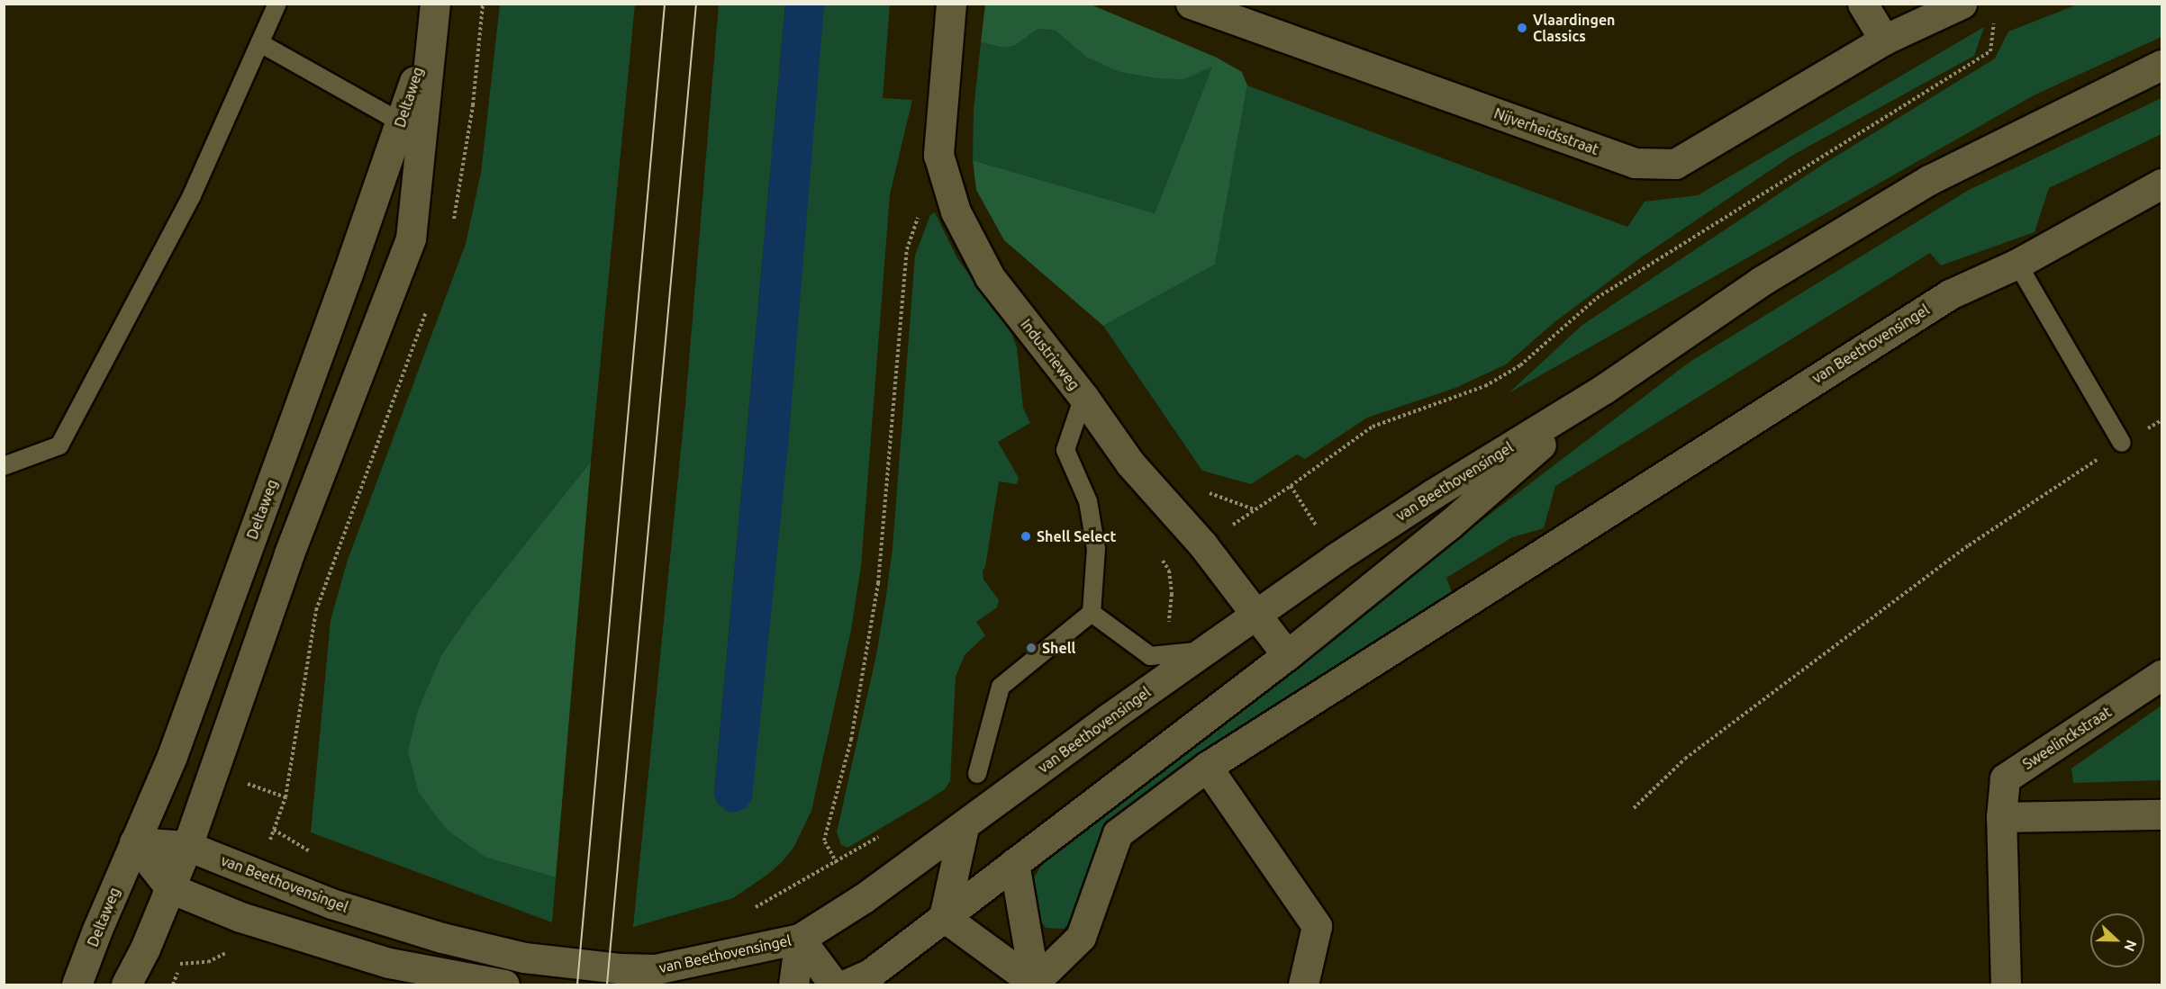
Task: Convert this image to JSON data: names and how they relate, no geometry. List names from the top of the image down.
{
  "streets": {
    "street": [
      "Deltaweg",
      "Nijverheidsstraat",
      "van Beethovensingel",
      "Industrieweg",
      "Sweelinckstraat"
    ]
  },
  "crossings": [
    ["Deltaweg", "van Beethovensingel"],
    ["van Beethovensingel", "Industrieweg"]
  ],
  "places": ["Vlaardingen Classics", "Shell Select", "Shell"],
  "north": "right"
}
